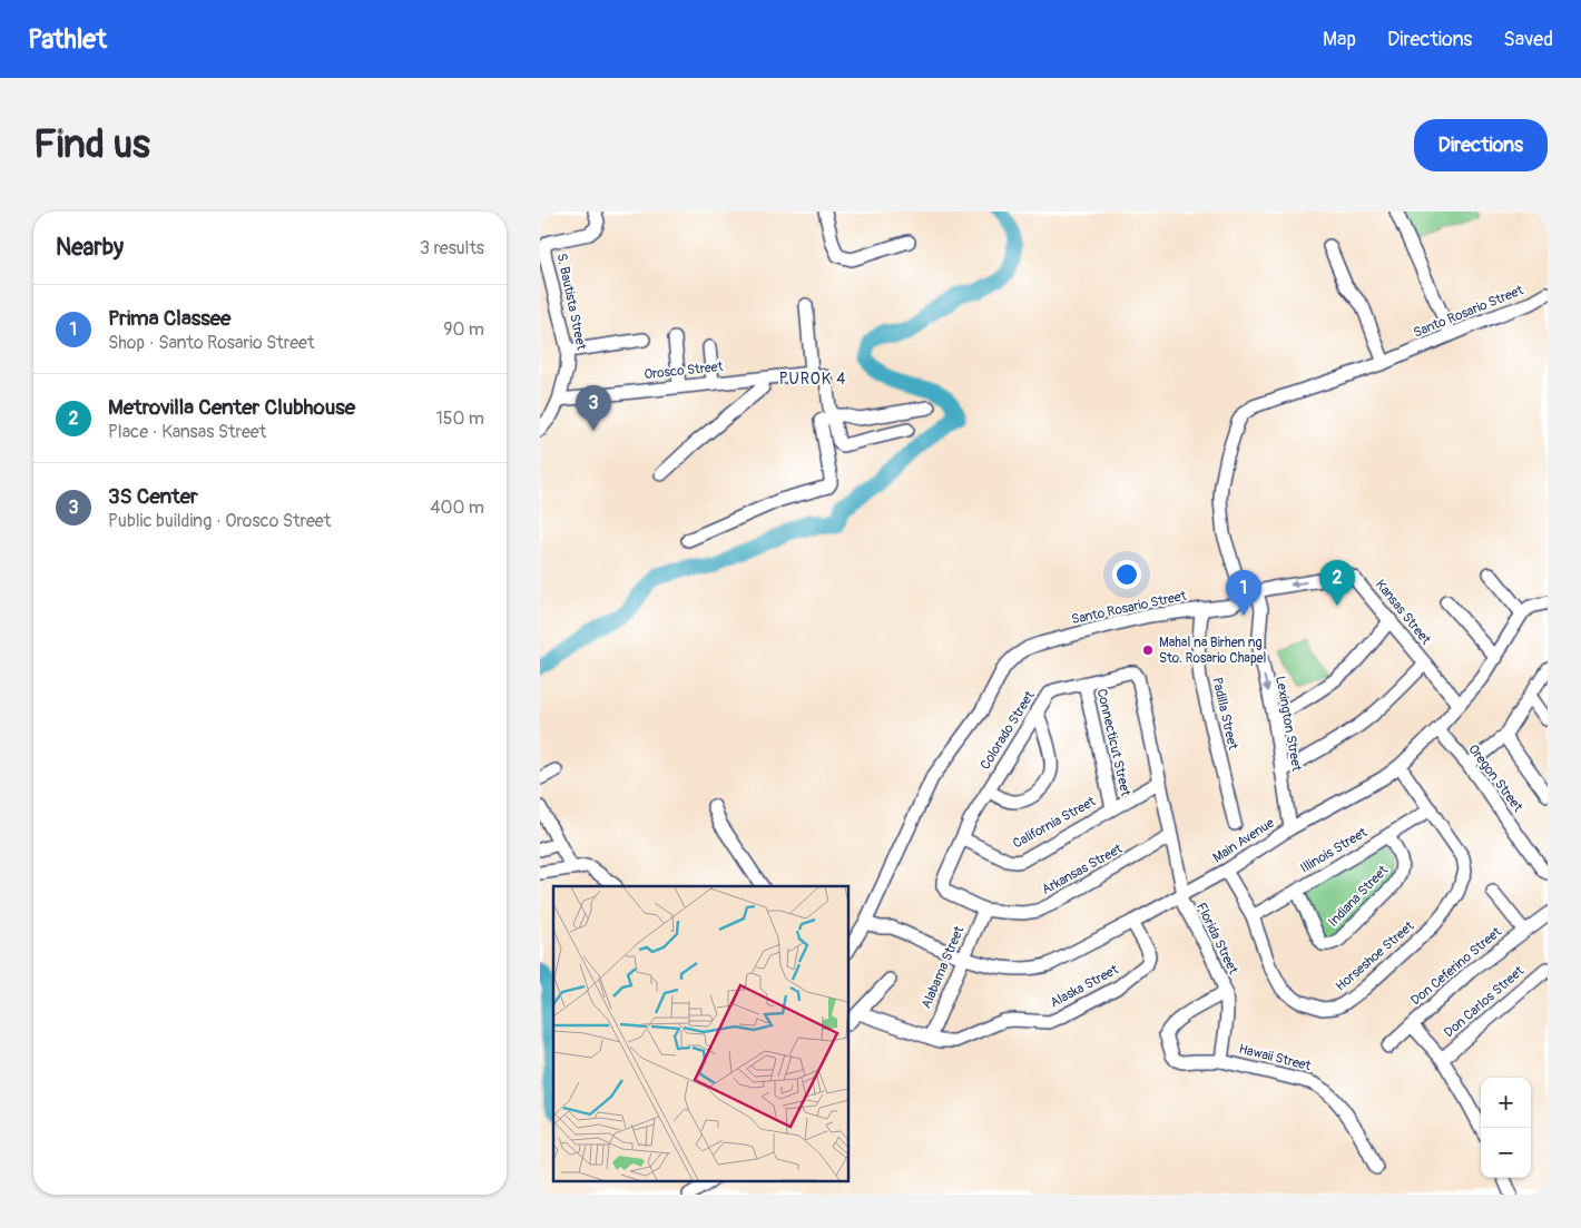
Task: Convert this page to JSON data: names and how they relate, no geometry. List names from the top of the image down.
{
  "streets": {
    "street": [
      "S. Bautista Street",
      "Santo Rosario Street",
      "Orosco Street",
      "Kansas Street",
      "Padilla Street",
      "Lexington Street",
      "Colorado Street",
      "Connecticut Street",
      "Oregon Street",
      "California Street",
      "Main Avenue",
      "Illinois Street",
      "Arkansas Street",
      "Indiana Street",
      "Florida Street",
      "Horseshoe Street",
      "Don Ceferino Street",
      "Alabama Street",
      "Alaska Street",
      "Don Carlos Street",
      "Hawaii Street"
    ]
  },
  "crossings": [
    ["S. Bautista Street", "Orosco Street"],
    ["Santo Rosario Street", "Kansas Street"],
    ["Santo Rosario Street", "Padilla Street"],
    ["Santo Rosario Street", "Main Avenue"],
    ["Kansas Street", "Lexington Street"],
    ["Kansas Street", "Main Avenue"],
    ["Lexington Street", "Main Avenue"],
    ["Colorado Street", "Connecticut Street"],
    ["Colorado Street", "California Street"],
    ["Colorado Street", "Main Avenue"],
    ["Colorado Street", "Arkansas Street"],
    ["Colorado Street", "Florida Street"],
    ["Connecticut Street", "California Street"],
    ["Oregon Street", "Main Avenue"],
    ["Main Avenue", "Florida Street"],
    ["Main Avenue", "Horseshoe Street"],
    ["Main Avenue", "Alabama Street"],
    ["Main Avenue", "Alaska Street"],
    ["Illinois Street", "Indiana Street"],
    ["Illinois Street", "Horseshoe Street"],
    ["Arkansas Street", "Alabama Street"],
    ["Florida Street", "Hawaii Street"],
    ["Alabama Street", "Alaska Street"]
  ],
  "one_way": ["Kansas Street", "Lexington Street"],
  "districts": ["PUROK 4"],
  "places": ["Mahal na Birhen ng Sto. Rosario Chapel"],
  "page": {
    "header": "Pathlet",
    "nav": ["Map", "Directions", "Saved"],
    "buttons": "Directions",
    "title": "Find us",
    "heading": ["Nearby", "3 results"],
    "list": [
      {
        "mark": "1",
        "name": "Prima Classee",
        "note": "Shop · Santo Rosario Street",
        "value": "90 m"
      },
      {
        "mark": "2",
        "name": "Metrovilla Center Clubhouse",
        "note": "Place · Kansas Street",
        "value": "150 m"
      },
      {
        "mark": "3",
        "name": "3S Center",
        "note": "Public building · Orosco Street",
        "value": "400 m"
      }
    ],
    "pins": ["3", "2", "1"],
    "map_buttons": ["+", "−"]
  }
}
